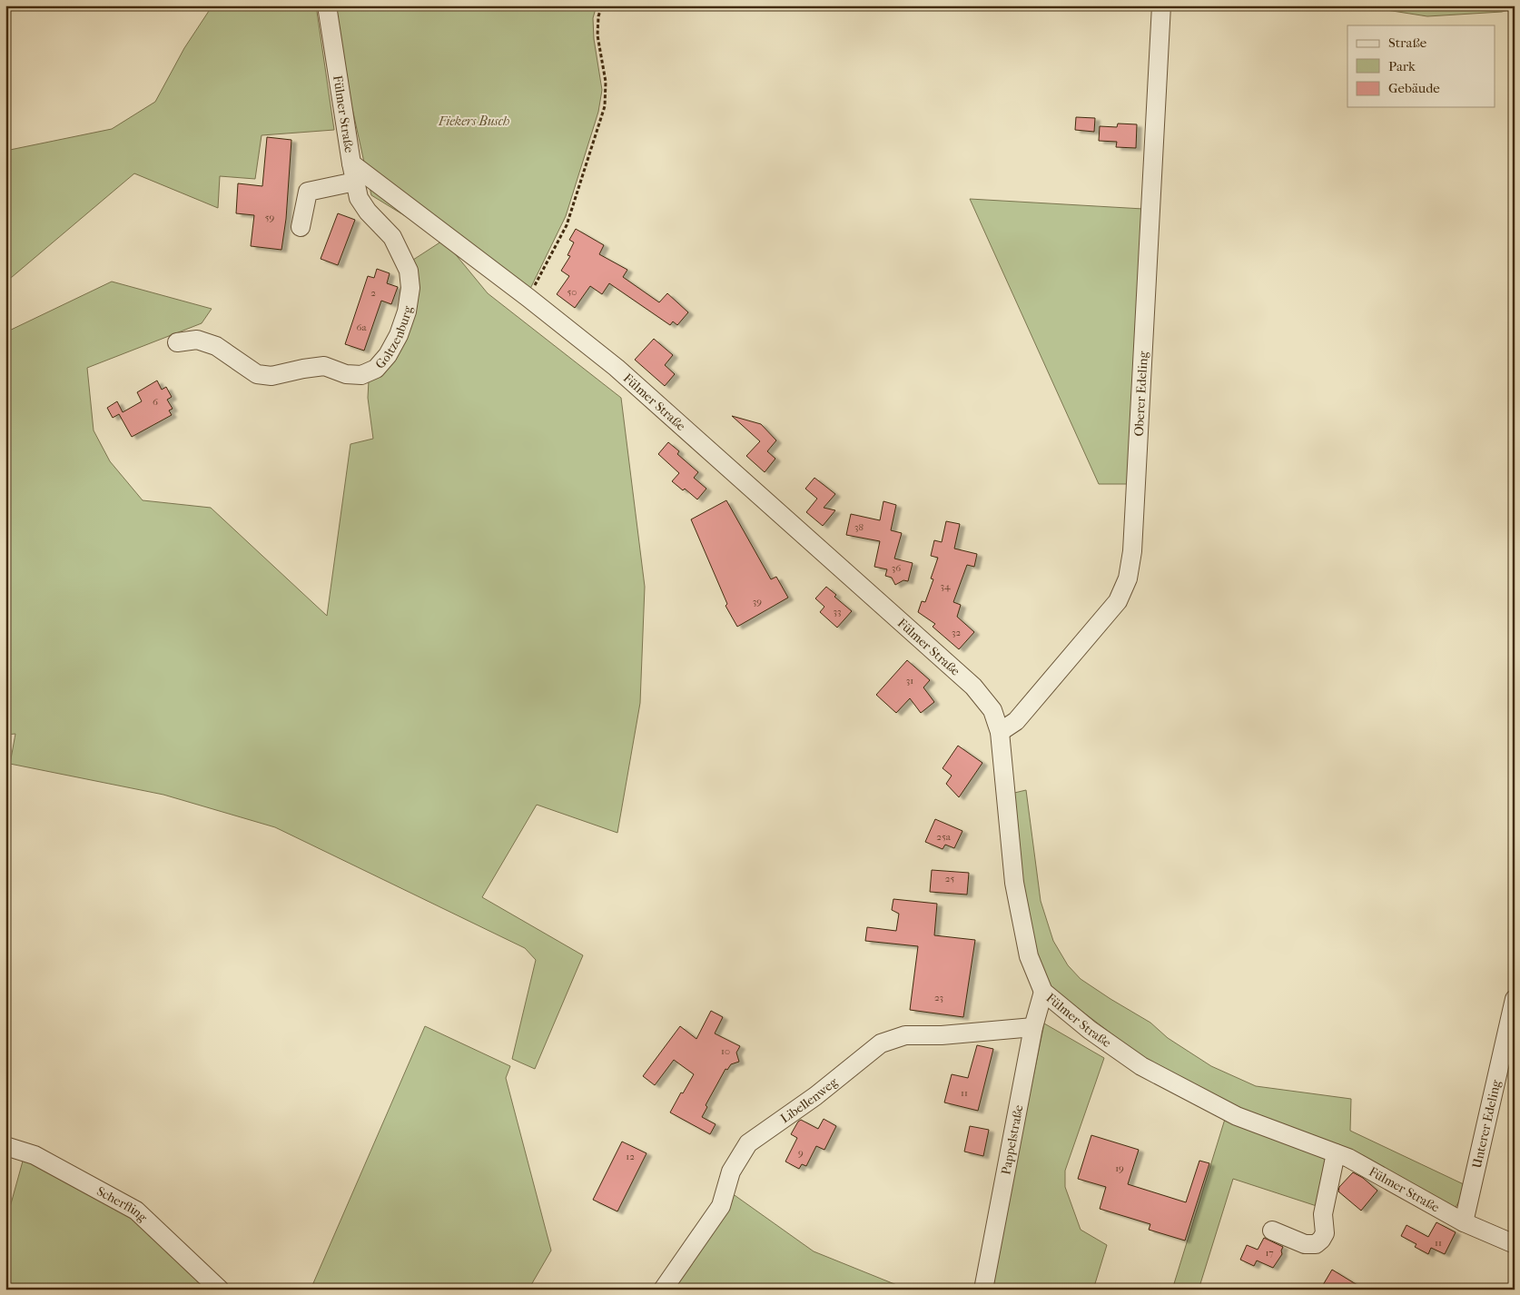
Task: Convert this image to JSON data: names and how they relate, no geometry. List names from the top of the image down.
{
  "streets": {
    "street": [
      "Fülmer Straße",
      "Goltzenburg",
      "Oberer Edeling",
      "Libellenweg",
      "Unterer Edeling",
      "Pappelstraße",
      "Scherfling"
    ]
  },
  "crossings": [
    ["Fülmer Straße", "Goltzenburg"],
    ["Fülmer Straße", "Oberer Edeling"],
    ["Fülmer Straße", "Unterer Edeling"],
    ["Fülmer Straße", "Pappelstraße"],
    ["Libellenweg", "Pappelstraße"]
  ],
  "parks": ["Fiekers Busch"],
  "house_numbers": [
    "59",
    "50",
    "2",
    "6a",
    "6",
    "38",
    "36",
    "34",
    "39",
    "33",
    "32",
    "31",
    "25a",
    "25",
    "23",
    "10",
    "11",
    "9",
    "12",
    "19",
    "11",
    "17"
  ],
  "legend": ["Straße", "Park", "Gebäude"]
}
